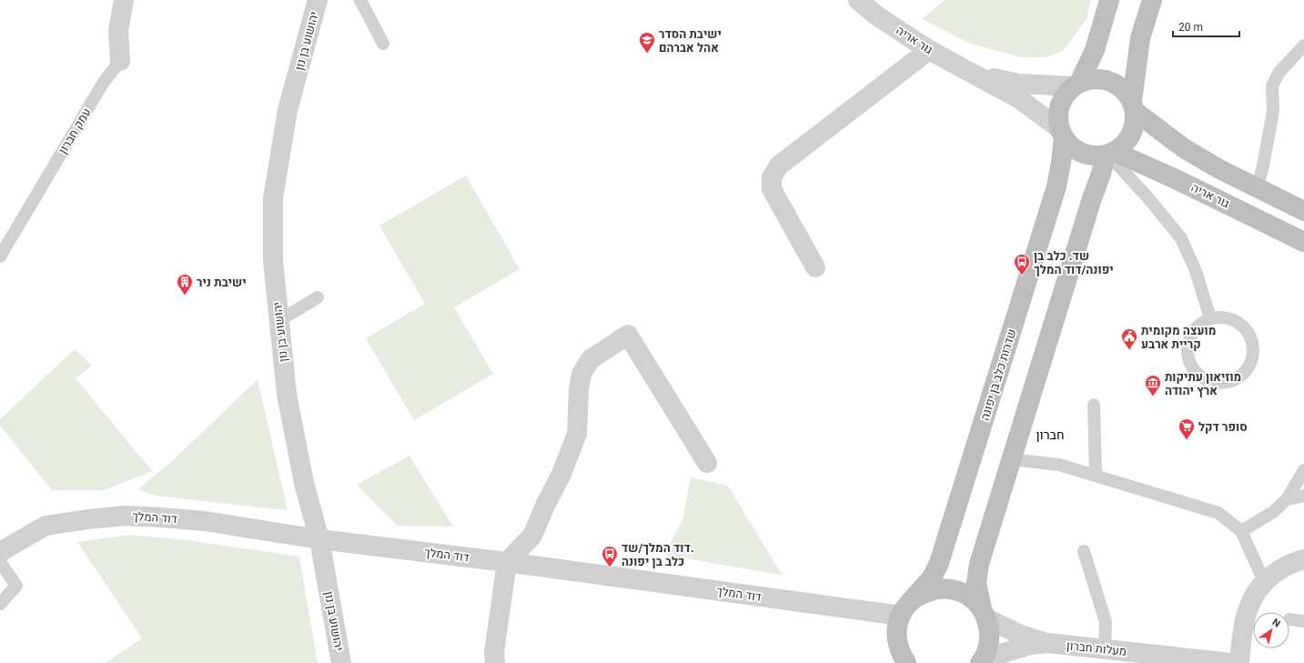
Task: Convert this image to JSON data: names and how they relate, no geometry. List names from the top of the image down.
{
  "streets": {
    "street": [
      "גור אריה",
      "יהושוע בן נון",
      "עמק חברון",
      "שדרות כלב בן יפונה",
      "דוד המלך",
      "מעלות חברון"
    ]
  },
  "crossings": [
    ["גור אריה", "שדרות כלב בן יפונה"],
    ["יהושוע בן נון", "דוד המלך"],
    ["שדרות כלב בן יפונה", "דוד המלך"]
  ],
  "districts": ["חברון"],
  "places": {
    "school or university": ["ישיבת הסדר אהל אברהם"],
    "bus stop": ["שד. כלב בן יפונה/דוד המלך", "דוד המלך/שד. כלב בן יפונה"],
    "building": ["ישיבת ניר"],
    "public building": ["מועצה מקומית קריית ארבע"],
    "museum": ["מוזיאון עתיקות ארץ יהודה"],
    "supermarket": ["סופר דקל"]
  },
  "scale_bar": "20 m",
  "north": "top right"
}
